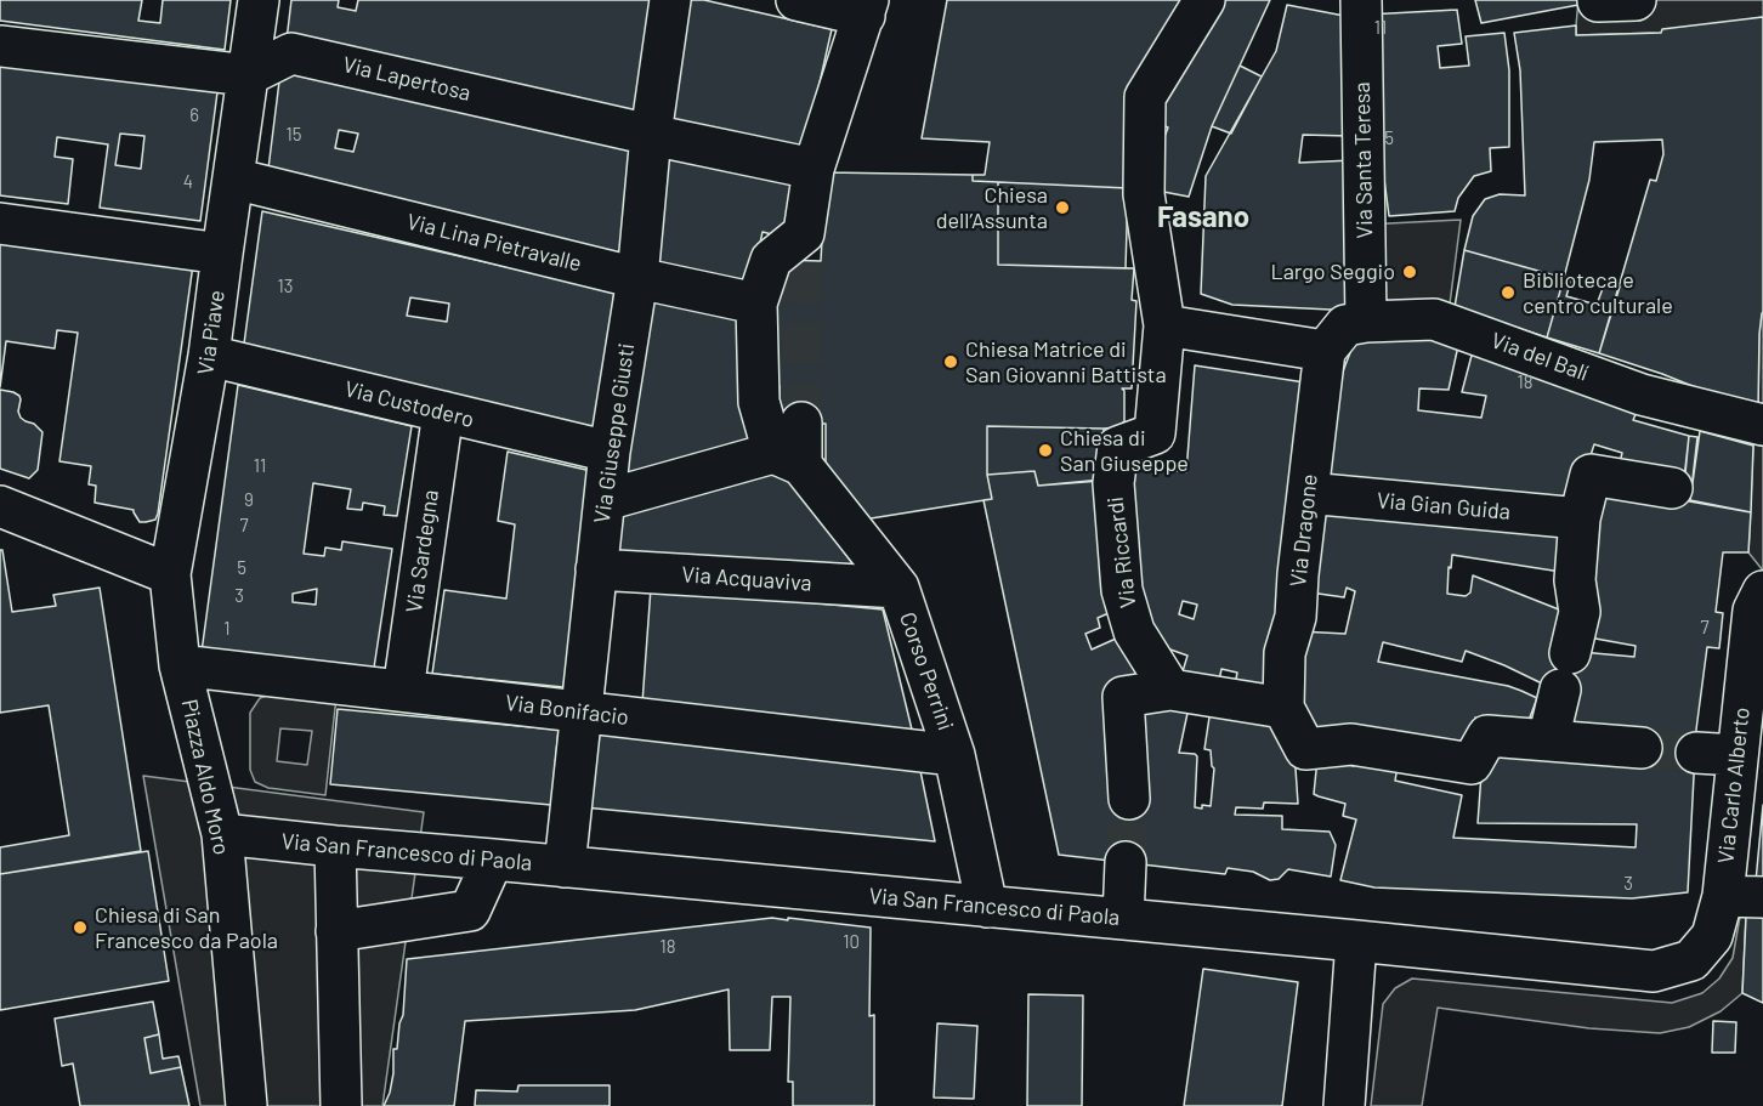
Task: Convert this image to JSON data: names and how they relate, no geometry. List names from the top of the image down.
{
  "streets": {
    "street": [
      "Via Lapertosa",
      "Via Santa Teresa",
      "Via Lina Pietravalle",
      "Via Piave",
      "Via del Balí",
      "Via Custodero",
      "Via Giuseppe Giusti",
      "Via Gian Guida",
      "Via Dragone",
      "Via Sardegna",
      "Via Riccardi",
      "Via Acquaviva",
      "Corso Perrini",
      "Via Bonifacio",
      "Piazza Aldo Moro",
      "Via Carlo Alberto",
      "Via San Francesco di Paola"
    ]
  },
  "crossings": [
    ["Via Lapertosa", "Via Piave"],
    ["Via Lapertosa", "Via Giuseppe Giusti"],
    ["Via Lapertosa", "Corso Perrini"],
    ["Via Santa Teresa", "Via del Balí"],
    ["Via Lina Pietravalle", "Via Piave"],
    ["Via Lina Pietravalle", "Via Giuseppe Giusti"],
    ["Via Lina Pietravalle", "Corso Perrini"],
    ["Via Piave", "Via Custodero"],
    ["Via Piave", "Via Bonifacio"],
    ["Via Piave", "Piazza Aldo Moro"],
    ["Via del Balí", "Via Dragone"],
    ["Via Custodero", "Via Giuseppe Giusti"],
    ["Via Custodero", "Via Sardegna"],
    ["Via Giuseppe Giusti", "Via Acquaviva"],
    ["Via Giuseppe Giusti", "Via Bonifacio"],
    ["Via Giuseppe Giusti", "Via San Francesco di Paola"],
    ["Via Gian Guida", "Via Dragone"],
    ["Via Sardegna", "Via Bonifacio"],
    ["Via Acquaviva", "Corso Perrini"],
    ["Corso Perrini", "Via Bonifacio"],
    ["Corso Perrini", "Via San Francesco di Paola"],
    ["Via Bonifacio", "Piazza Aldo Moro"],
    ["Piazza Aldo Moro", "Via San Francesco di Paola"],
    ["Via Carlo Alberto", "Via San Francesco di Paola"]
  ],
  "districts": ["Fasano"],
  "places": [
    "Chiesa dell’Assunta",
    "Largo Seggio",
    "Biblioteca e centro culturale",
    "Chiesa Matrice di San Giovanni Battista",
    "Chiesa di San Giuseppe",
    "Chiesa di San Francesco da Paola"
  ],
  "house_numbers": [
    "11",
    "6",
    "15",
    "5",
    "4",
    "13",
    "18",
    "11",
    "9",
    "7",
    "5",
    "3",
    "7",
    "1",
    "3",
    "10",
    "18"
  ]
}
